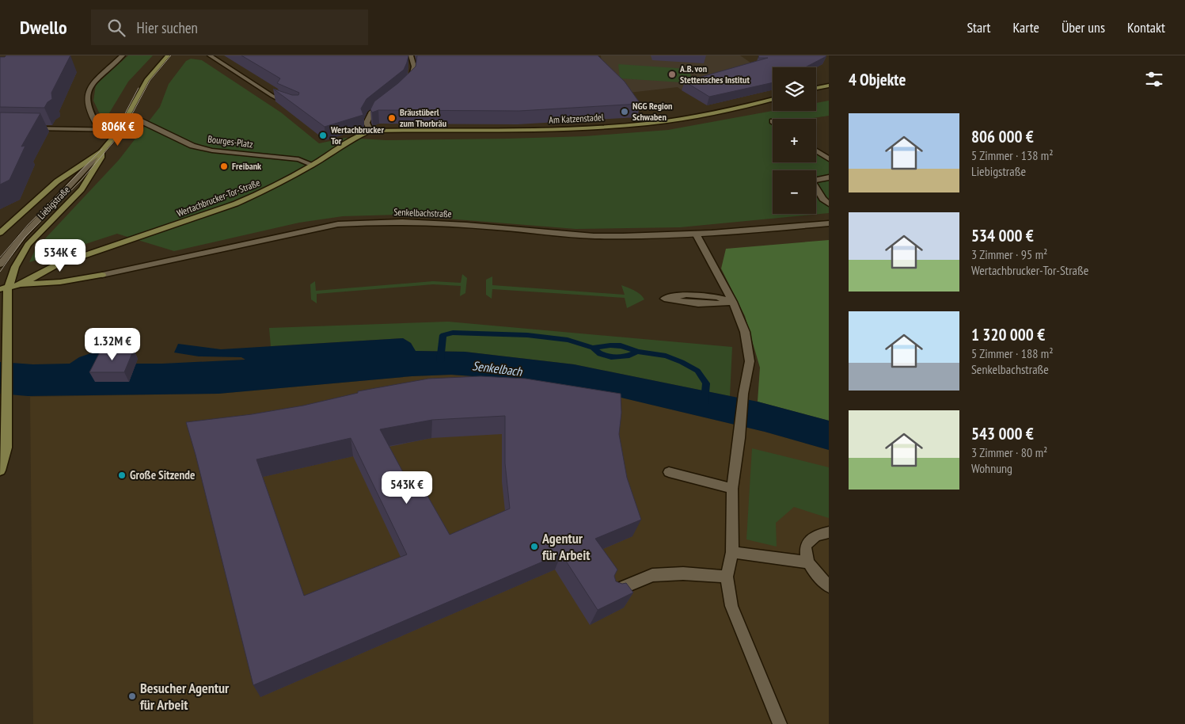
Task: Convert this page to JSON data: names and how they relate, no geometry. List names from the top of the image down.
{
  "streets": {
    "street": [
      "Am Katzenstadel",
      "Bourges-Platz",
      "Wertachbrucker-Tor-Straße",
      "Liebigstraße",
      "Senkelbachstraße"
    ]
  },
  "crossings": [
    ["Am Katzenstadel", "Wertachbrucker-Tor-Straße"],
    ["Bourges-Platz", "Wertachbrucker-Tor-Straße"],
    ["Bourges-Platz", "Liebigstraße"],
    ["Wertachbrucker-Tor-Straße", "Senkelbachstraße"]
  ],
  "water": ["Senkelbach"],
  "places": [
    "A.B. von Stettensches Institut",
    "NGG Region Schwaben",
    "Bräustüberl zum Thorbräu",
    "Wertachbrucker Tor",
    "Freibank",
    "Große Sitzende",
    "Agentur für Arbeit",
    "Besucher Agentur für Arbeit"
  ],
  "page": {
    "header": "Dwello",
    "search": "Hier suchen",
    "nav": [
      "Start",
      "Karte",
      "Über uns",
      "Kontakt"
    ],
    "heading": "4 Objekte",
    "map_buttons": ["+", "−"],
    "list": [
      {
        "name": "806 000 €",
        "note": "5 Zimmer · 138 m² · Liebigstraße"
      },
      {
        "name": "534 000 €",
        "note": "3 Zimmer · 95 m² · Wertachbrucker-Tor-Straße"
      },
      {
        "name": "1 320 000 €",
        "note": "5 Zimmer · 188 m² · Senkelbachstraße"
      },
      {
        "name": "543 000 €",
        "note": "3 Zimmer · 80 m² · Wohnung"
      }
    ],
    "price": [
      "806K €",
      "534K €",
      "1.32M €",
      "543K €"
    ]
  }
}
